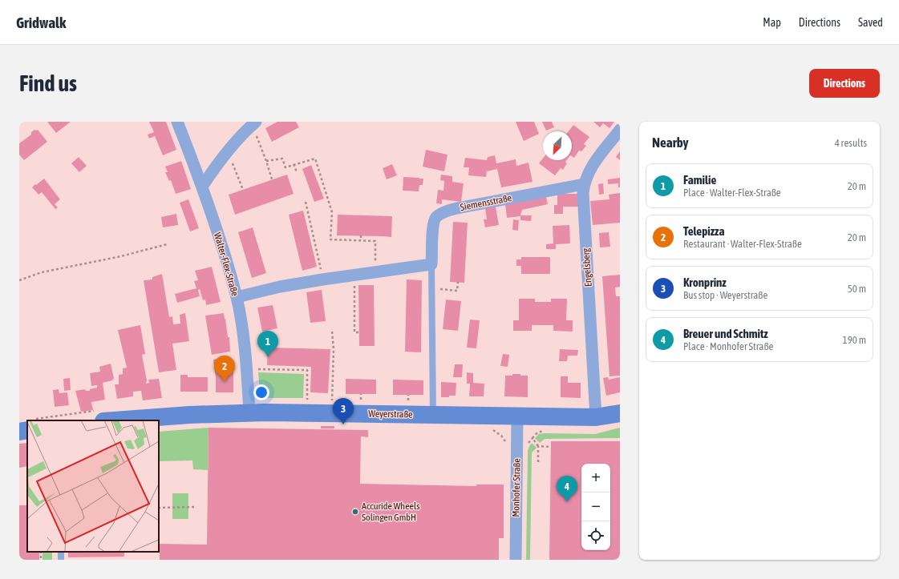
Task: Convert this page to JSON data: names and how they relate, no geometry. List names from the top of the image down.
{
  "streets": {
    "main road": ["Weyerstraße"],
    "street": [
      "Siemensstraße",
      "Walter-Flex-Straße",
      "Engelsberg",
      "Monhofer Straße"
    ]
  },
  "crossings": [
    ["Siemensstraße", "Engelsberg"],
    ["Siemensstraße", "Weyerstraße"],
    ["Walter-Flex-Straße", "Weyerstraße"],
    ["Engelsberg", "Weyerstraße"],
    ["Weyerstraße", "Monhofer Straße"]
  ],
  "places": ["Accuride Wheels Solingen GmbH"],
  "north": "bottom left",
  "page": {
    "header": "Gridwalk",
    "nav": ["Map", "Directions", "Saved"],
    "buttons": "Directions",
    "title": "Find us",
    "heading": ["Nearby", "4 results"],
    "list": [
      {
        "mark": "1",
        "name": "Familie",
        "note": "Place · Walter-Flex-Straße",
        "value": "20 m"
      },
      {
        "mark": "2",
        "name": "Telepizza",
        "note": "Restaurant · Walter-Flex-Straße",
        "value": "20 m"
      },
      {
        "mark": "3",
        "name": "Kronprinz",
        "note": "Bus stop · Weyerstraße",
        "value": "50 m"
      },
      {
        "mark": "4",
        "name": "Breuer und Schmitz",
        "note": "Place · Monhofer Straße",
        "value": "190 m"
      }
    ],
    "pins": [
      "1",
      "2",
      "3",
      "4"
    ],
    "map_buttons": ["+", "−"]
  }
}
